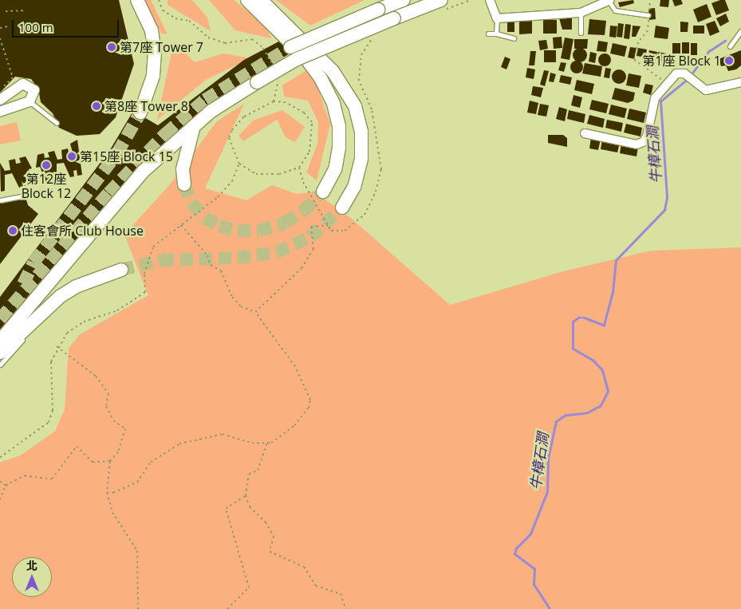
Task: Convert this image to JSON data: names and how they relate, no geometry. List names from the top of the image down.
{
  "water": ["牛樟石澗"],
  "places": [
    "第7座 Tower 7",
    "第1座 Block 1",
    "第8座 Tower 8",
    "第15座 Block 15",
    "第12座 Block 12",
    "住客會所 Club House"
  ],
  "scale_bar": "100 m",
  "north": "top"
}
